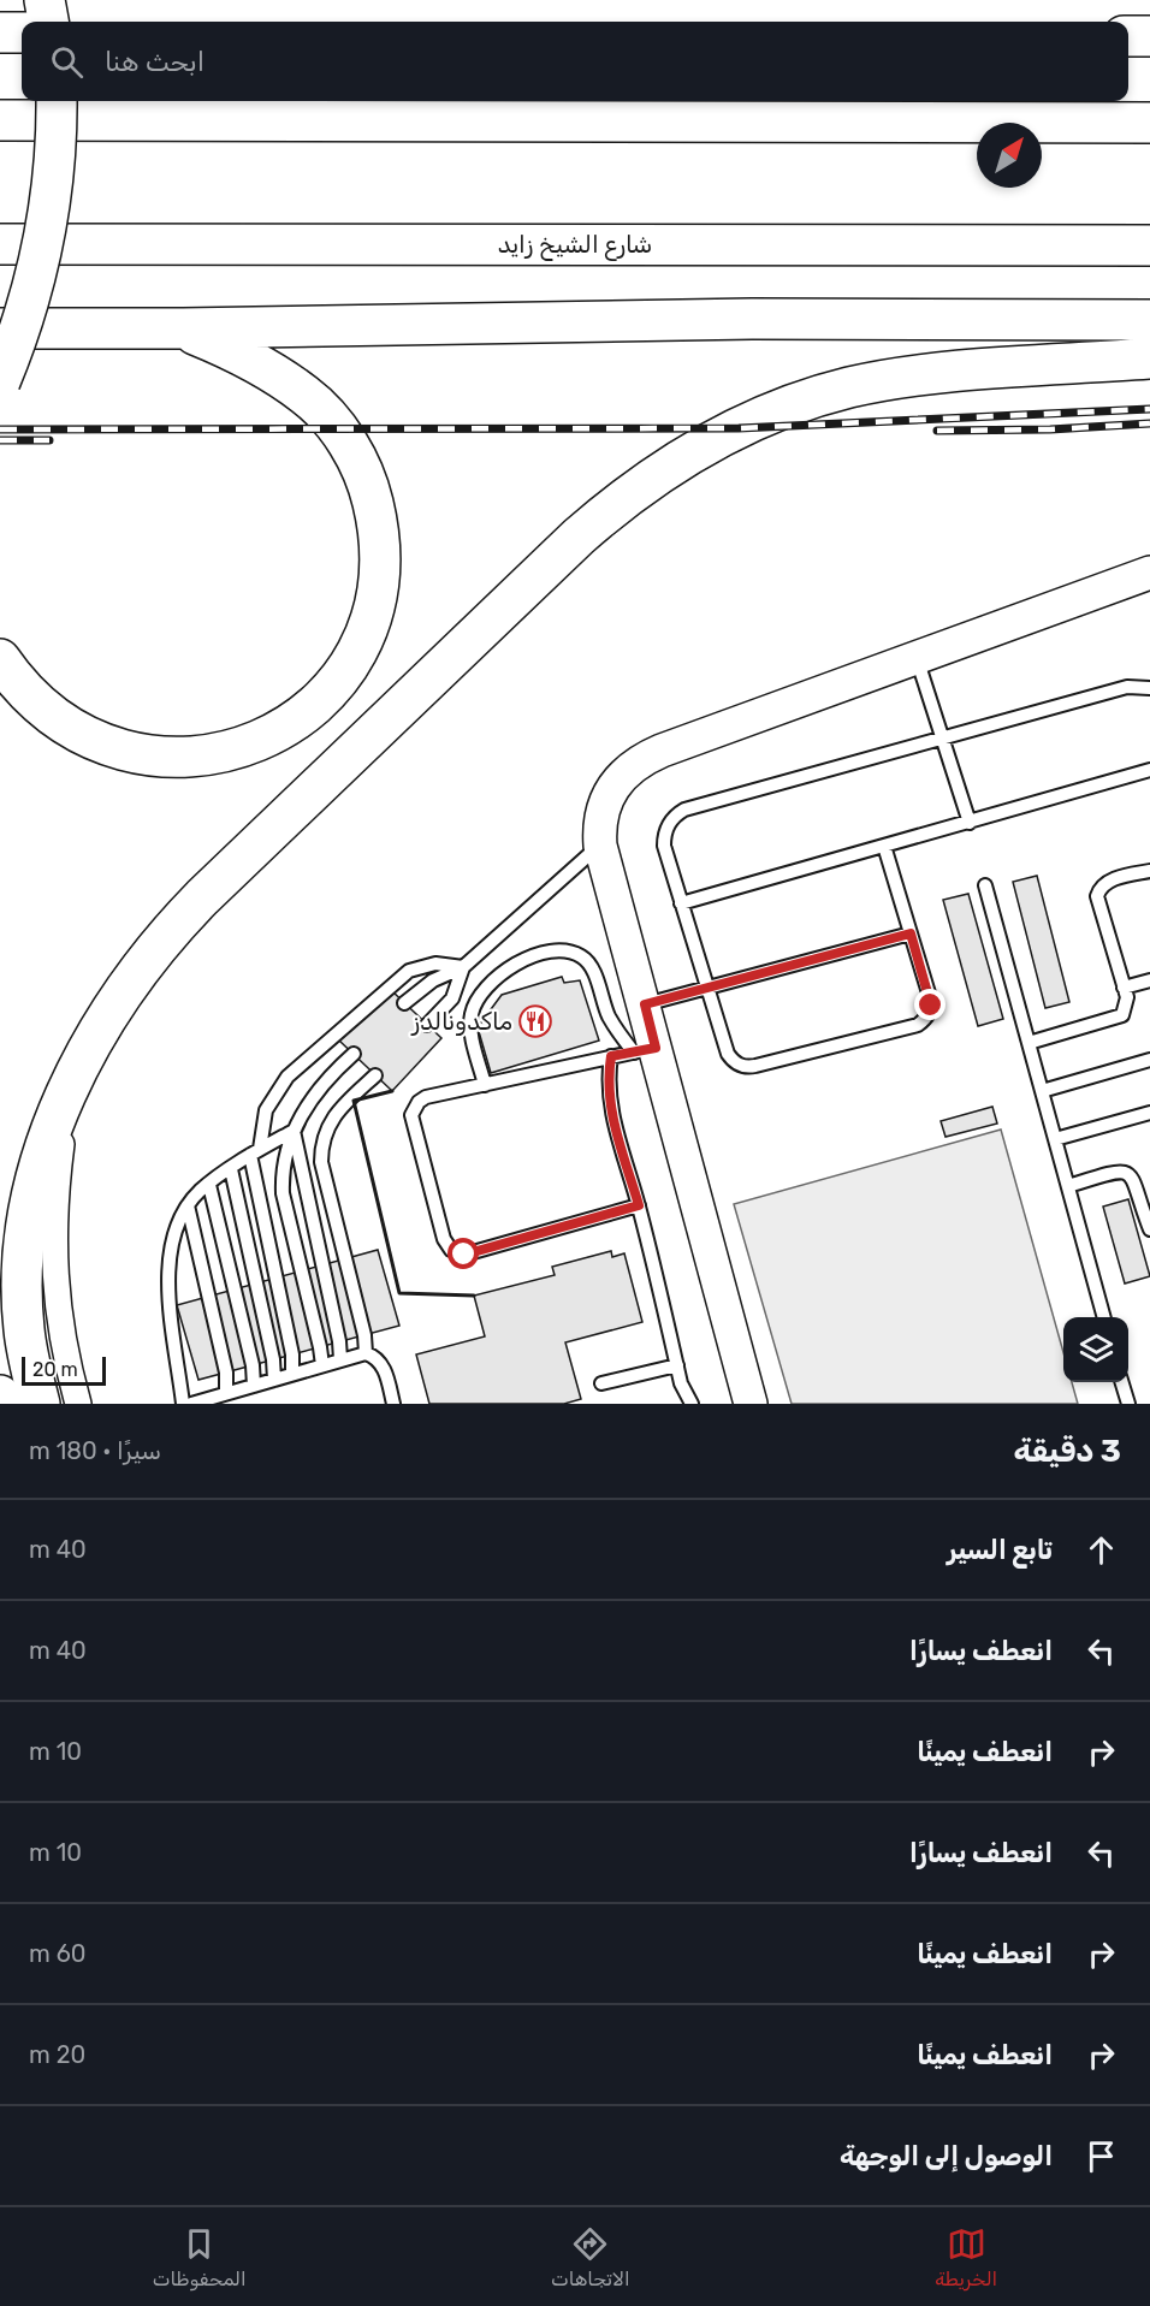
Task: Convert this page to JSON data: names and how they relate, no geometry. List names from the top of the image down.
{
  "streets": {
    "main road": ["شارع الشيخ زايد"]
  },
  "places": {
    "restaurant": ["ماكدونالدز"]
  },
  "scale_bar": "20 m",
  "north": "top right",
  "page": {
    "search": "ابحث هنا",
    "scale": "20 m",
    "heading": ["3 دقيقة", "سيرًا · 180 m"],
    "list": [
      ["تابع السير", "40 m"],
      ["انعطف يسارًا", "40 m"],
      ["انعطف يمينًا", "10 m"],
      ["انعطف يسارًا", "10 m"],
      ["انعطف يمينًا", "60 m"],
      ["انعطف يمينًا", "20 m"],
      "الوصول إلى الوجهة"
    ],
    "nav": ["الخريطة", "الاتجاهات", "المحفوظات"]
  }
}
